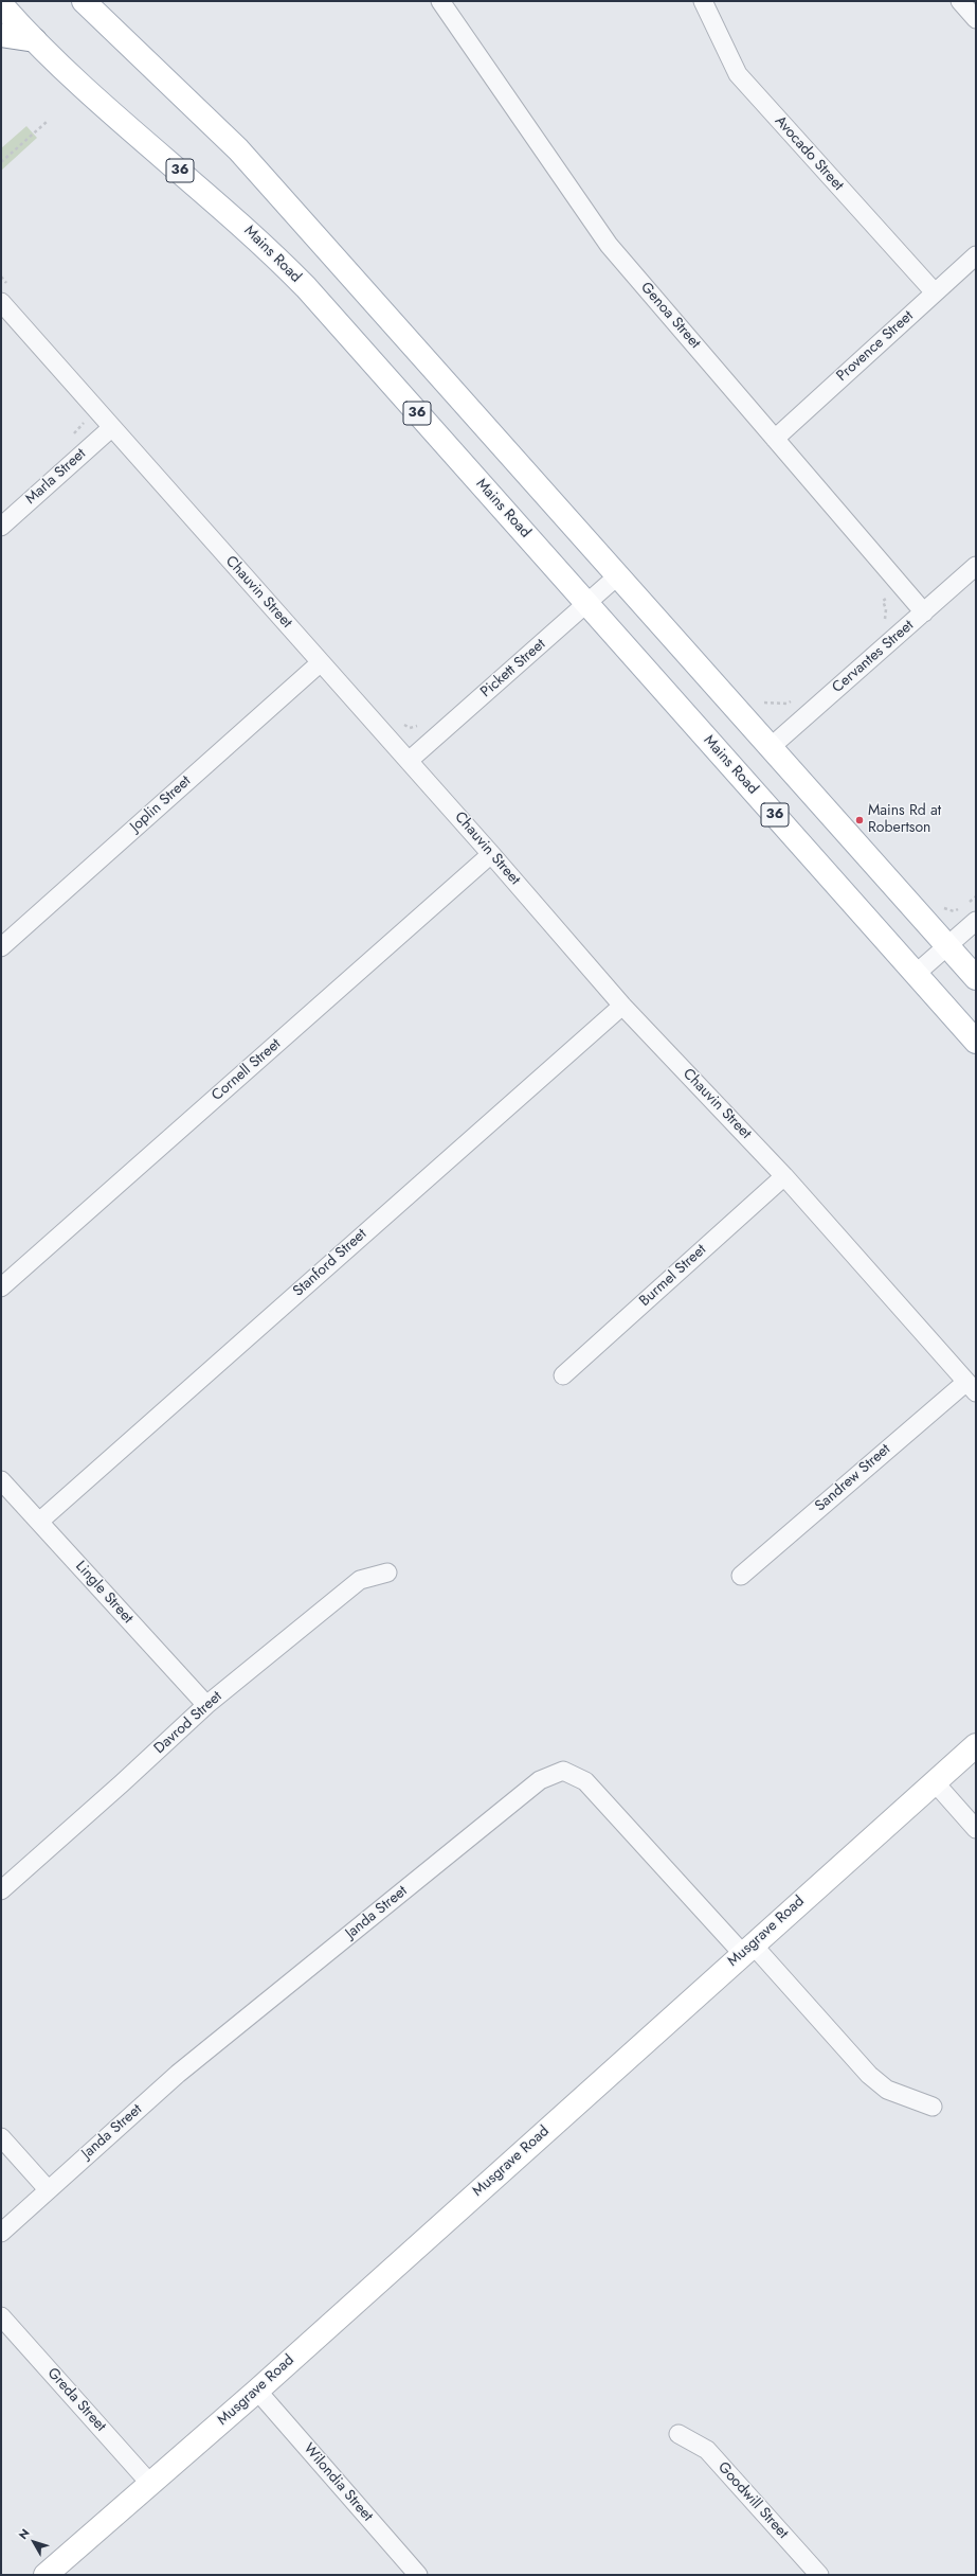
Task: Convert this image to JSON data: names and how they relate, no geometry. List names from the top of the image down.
{
  "streets": {
    "main road": ["36", "Mains Road", "Musgrave Road"],
    "street": [
      "Avocado Street",
      "Genoa Street",
      "Provence Street",
      "Marla Street",
      "Chauvin Street",
      "Cervantes Street",
      "Pickett Street",
      "Joplin Street",
      "Cornell Street",
      "Stanford Street",
      "Burmel Street",
      "Sandrew Street",
      "Lingle Street",
      "Davrod Street",
      "Janda Street",
      "Greda Street",
      "Wilondia Street",
      "Goodwill Street"
    ]
  },
  "crossings": [
    ["Avocado Street", "Provence Street"],
    ["Mains Road", "Pickett Street"],
    ["Genoa Street", "Provence Street"],
    ["Genoa Street", "Cervantes Street"],
    ["Marla Street", "Chauvin Street"],
    ["Chauvin Street", "Pickett Street"],
    ["Chauvin Street", "Joplin Street"],
    ["Chauvin Street", "Cornell Street"],
    ["Chauvin Street", "Stanford Street"],
    ["Chauvin Street", "Burmel Street"],
    ["Chauvin Street", "Sandrew Street"],
    ["Stanford Street", "Lingle Street"],
    ["Lingle Street", "Davrod Street"],
    ["Janda Street", "Musgrave Road"],
    ["Musgrave Road", "Greda Street"],
    ["Musgrave Road", "Wilondia Street"]
  ],
  "places": ["Mains Rd at Robertson"],
  "north": "top left"
}
